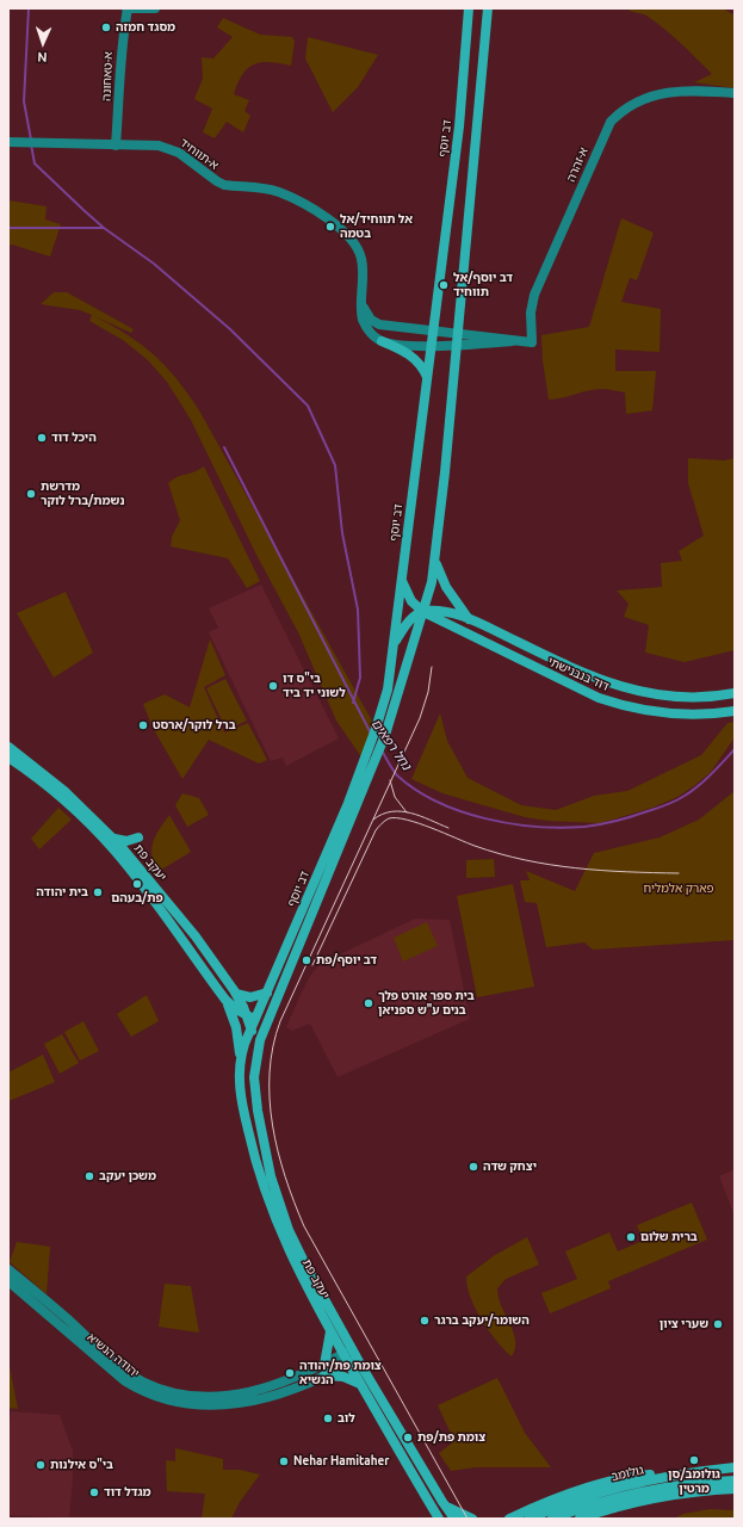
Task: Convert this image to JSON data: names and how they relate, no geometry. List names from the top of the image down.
{
  "streets": {
    "main road": [
      "דב יוסף",
      "דוד בנבנישתי",
      "יעקב פת",
      "גולומב"
    ],
    "street": [
      "א-טאחונה",
      "א-תווחיד",
      "א-זהרה",
      "יהודה הנשיא"
    ]
  },
  "crossings": [
    ["א-טאחונה", "א-תווחיד"],
    ["דב יוסף", "דוד בנבנישתי"],
    ["דב יוסף", "יעקב פת"],
    ["יעקב פת", "יהודה הנשיא"]
  ],
  "water": ["נחל רפאים"],
  "parks": ["פארק אלמליח"],
  "places": [
    "מסגד חמזה",
    "אל תווחיד/אל בטמה",
    "דב יוסף/אל תווחיד",
    "היכל דוד",
    "מדרשת נשמת/ברל לוקר",
    "בי\"ס דו לשוני יד ביד",
    "ברל לוקר/ארסט",
    "פת/בעהם",
    "בית יהודה",
    "דב יוסף/פת",
    "בית ספר אורט פלך בנים ע\"ש ספניאן",
    "יצחק שדה",
    "משכן יעקב",
    "ברית שלום",
    "השומר/יעקב ברגר",
    "שערי ציון",
    "צומת פת/יהודה הנשיא",
    "לוב",
    "צומת פת/פת",
    "גולומב/סן מרטין",
    "Nehar Hamitaher",
    "בי\"ס אילנות",
    "מגדל דוד"
  ],
  "north": "bottom"
}
